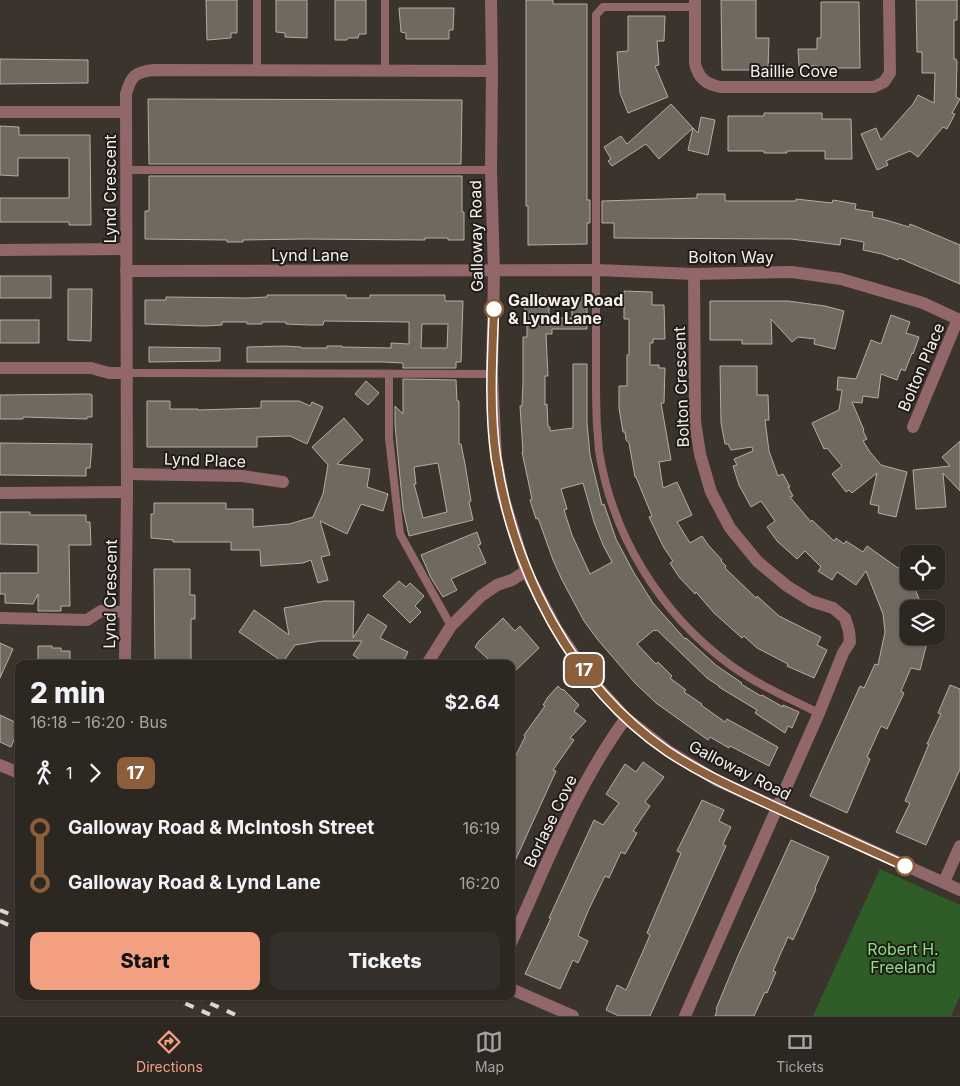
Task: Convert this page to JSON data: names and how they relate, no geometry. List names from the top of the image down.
{
  "streets": {
    "street": [
      "Baillie Cove",
      "Lynd Crescent",
      "Galloway Road",
      "Lynd Lane",
      "Bolton Way",
      "Bolton Place",
      "Bolton Crescent",
      "Lynd Place",
      "Borlase Cove"
    ]
  },
  "crossings": [
    ["Lynd Crescent", "Galloway Road"],
    ["Lynd Crescent", "Lynd Lane"],
    ["Lynd Crescent", "Lynd Place"],
    ["Galloway Road", "Lynd Lane"],
    ["Galloway Road", "Bolton Way"],
    ["Galloway Road", "Bolton Crescent"],
    ["Galloway Road", "Borlase Cove"],
    ["Lynd Lane", "Bolton Way"],
    ["Bolton Way", "Bolton Place"],
    ["Bolton Way", "Bolton Crescent"]
  ],
  "parks": ["Robert H. Freeland"],
  "places": ["Galloway Road & Lynd Lane"],
  "lines": ["bus line 17"],
  "page": {
    "on_map": "17",
    "heading": ["2 min", "16:18 – 16:20 · Bus", "$2.64"],
    "legs": ["1", "17"],
    "list": [
      {
        "name": "Galloway Road & McIntosh Street",
        "value": "16:19"
      },
      {
        "name": "Galloway Road & Lynd Lane",
        "value": "16:20"
      }
    ],
    "buttons": ["Start", "Tickets"],
    "tabs": ["Directions", "Map", "Tickets"]
  }
}
